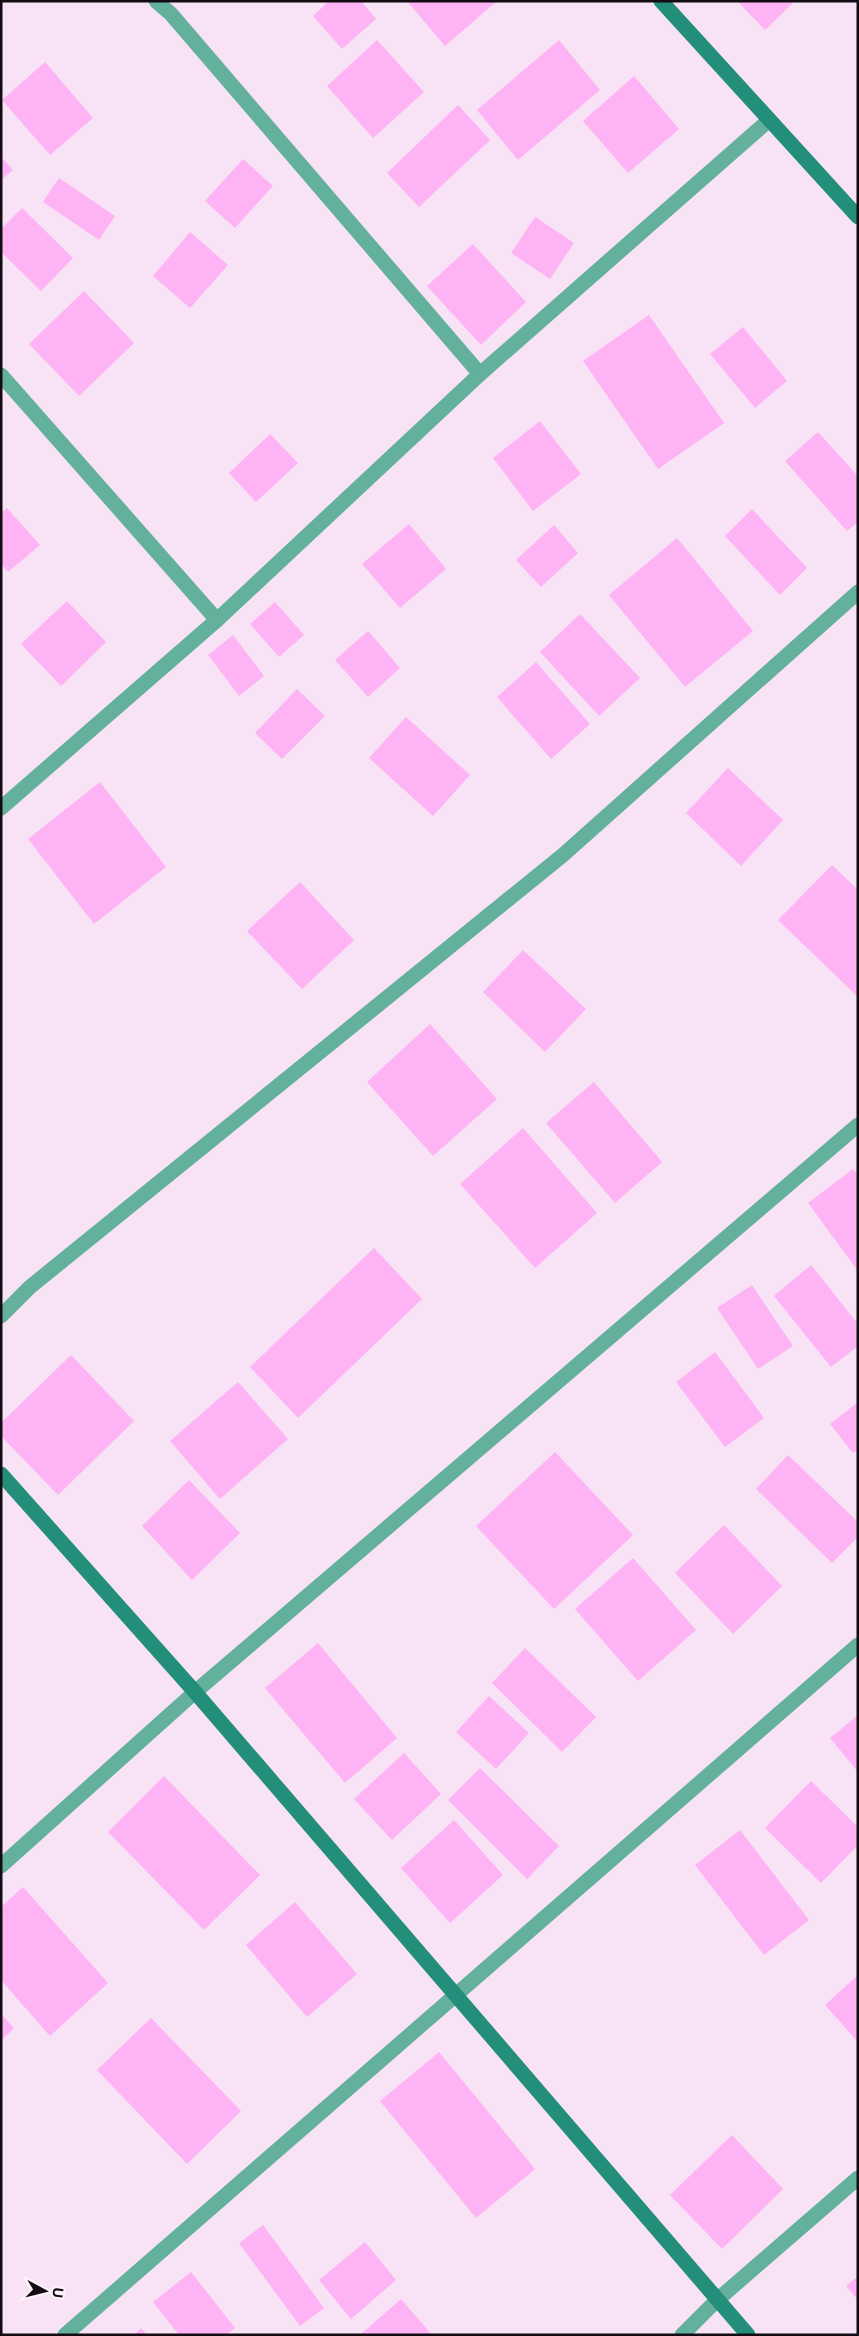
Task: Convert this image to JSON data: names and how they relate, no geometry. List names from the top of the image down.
{
  "north": "right"
}
